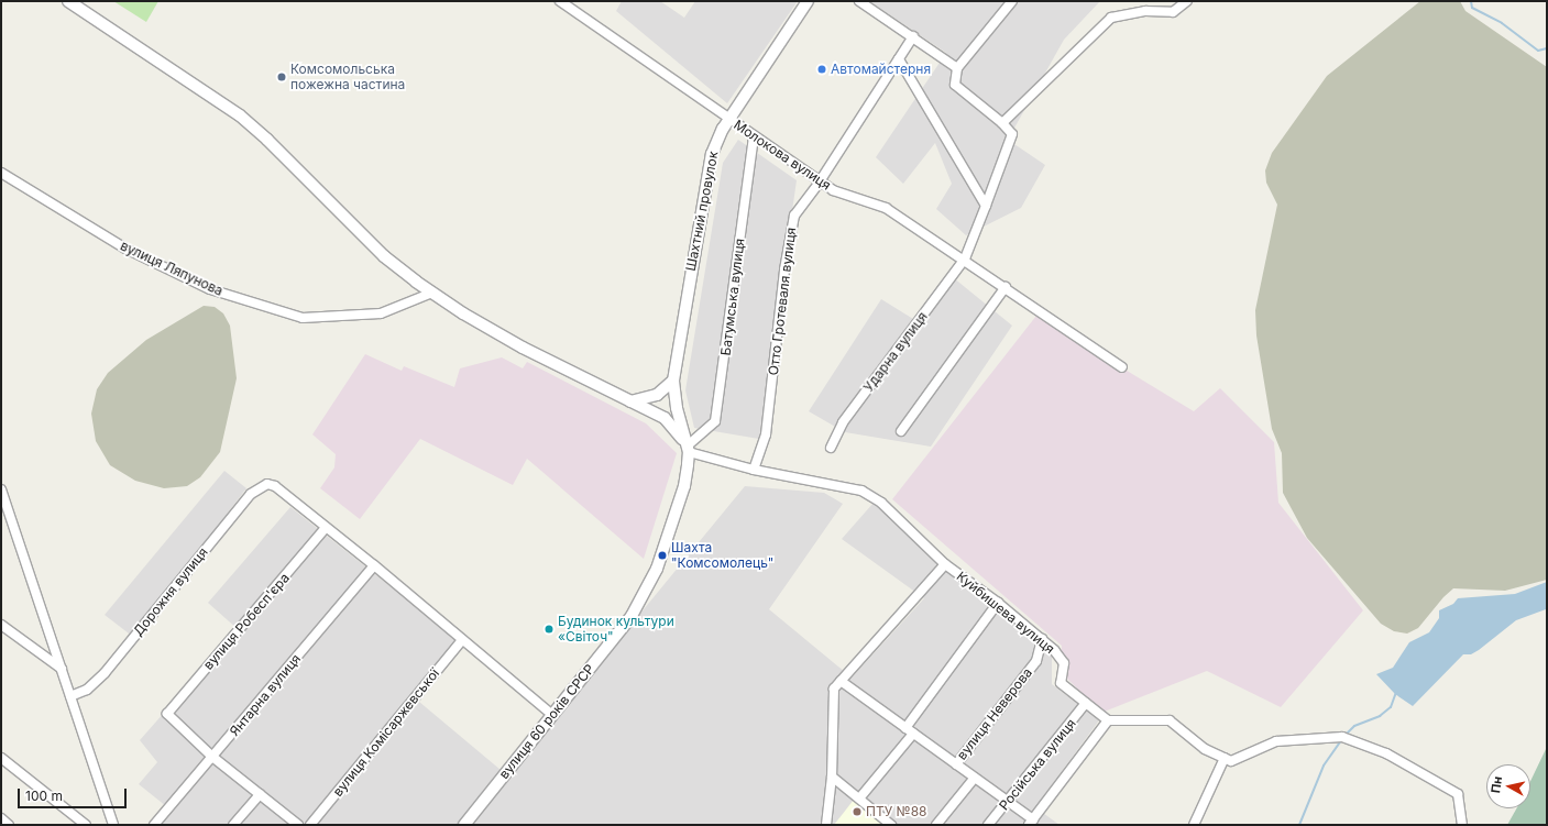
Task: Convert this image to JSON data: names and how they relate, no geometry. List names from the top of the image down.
{
  "streets": {
    "street": [
      "Молокова вулиця",
      "Шахтний провулок",
      "вулиця Ляпунова",
      "Батумська вулиця",
      "Отто Гротеваля вулиця",
      "Ударна вулиця",
      "Дорожня вулиця",
      "Куйбишева вулиця",
      "вулиця Робесп'єра",
      "Янтарна вулиця",
      "вулиця Неверова",
      "вулиця 60 років СРСР",
      "вулиця Комісаржевської",
      "Російська вулиця"
    ]
  },
  "crossings": [
    ["Молокова вулиця", "Шахтний провулок"],
    ["Молокова вулиця", "Батумська вулиця"],
    ["Молокова вулиця", "Отто Гротеваля вулиця"],
    ["Молокова вулиця", "Ударна вулиця"],
    ["Шахтний провулок", "Батумська вулиця"],
    ["Шахтний провулок", "Куйбишева вулиця"],
    ["Шахтний провулок", "вулиця 60 років СРСР"],
    ["Батумська вулиця", "Куйбишева вулиця"],
    ["Батумська вулиця", "вулиця 60 років СРСР"],
    ["Отто Гротеваля вулиця", "Куйбишева вулиця"],
    ["Дорожня вулиця", "вулиця Робесп'єра"],
    ["Куйбишева вулиця", "вулиця Неверова"],
    ["Куйбишева вулиця", "вулиця 60 років СРСР"],
    ["Куйбишева вулиця", "Російська вулиця"],
    ["вулиця Робесп'єра", "Янтарна вулиця"]
  ],
  "places": [
    "Автомайстерня",
    "Комсомольська пожежна частина",
    "Шахта \"Комсомолець\"",
    "Будинок культури «Світоч\"",
    "ПТУ №88"
  ],
  "scale_bar": "100 m",
  "north": "left"
}
